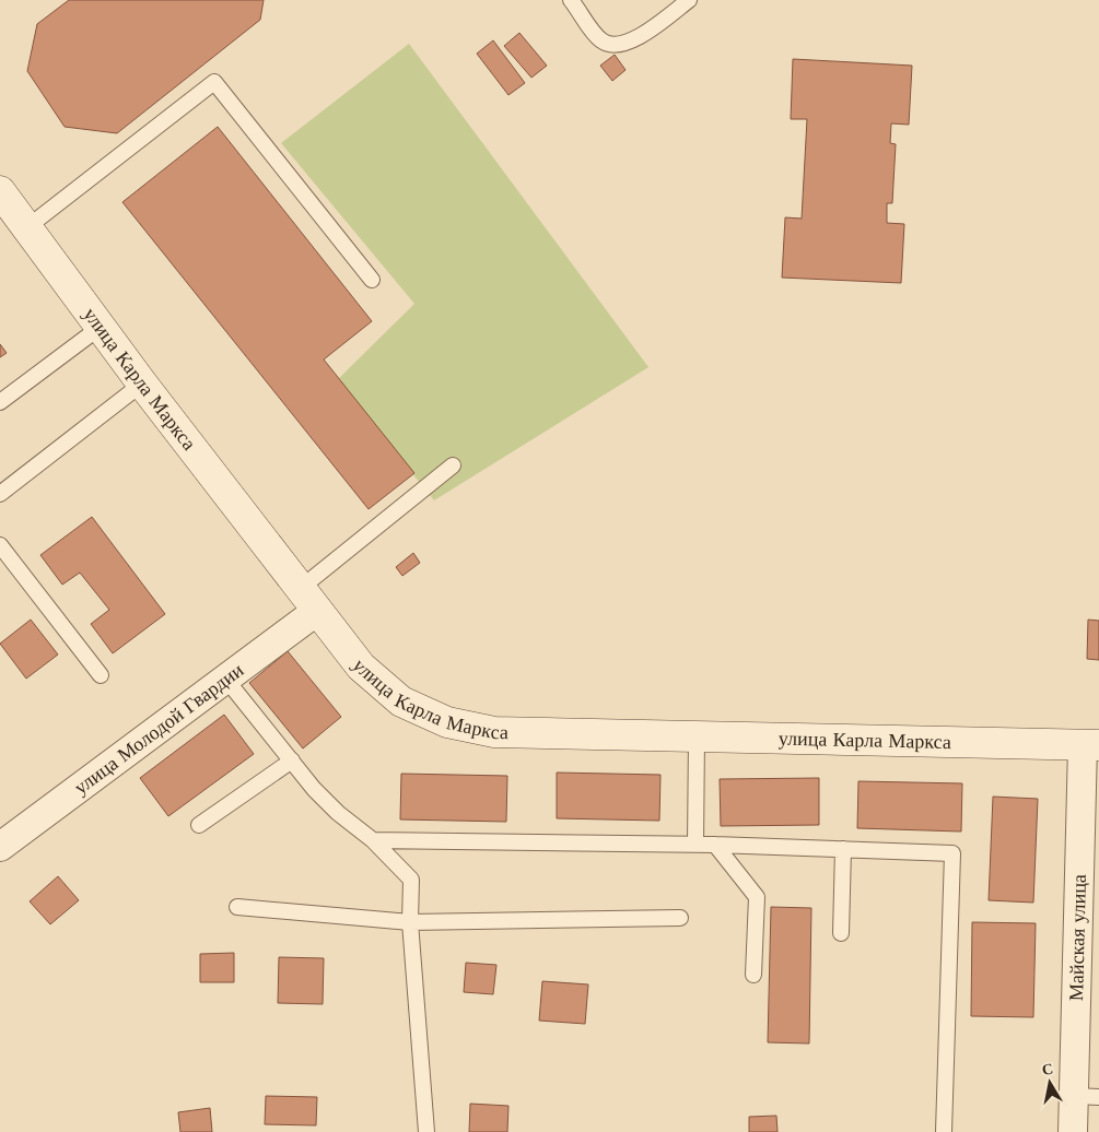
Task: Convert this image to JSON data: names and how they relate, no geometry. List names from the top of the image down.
{
  "streets": {
    "street": ["улица Карла Маркса", "улица Молодой Гвардии", "Майская улица"]
  },
  "crossings": [
    ["улица Карла Маркса", "улица Молодой Гвардии"],
    ["улица Карла Маркса", "Майская улица"]
  ],
  "north": "top"
}
